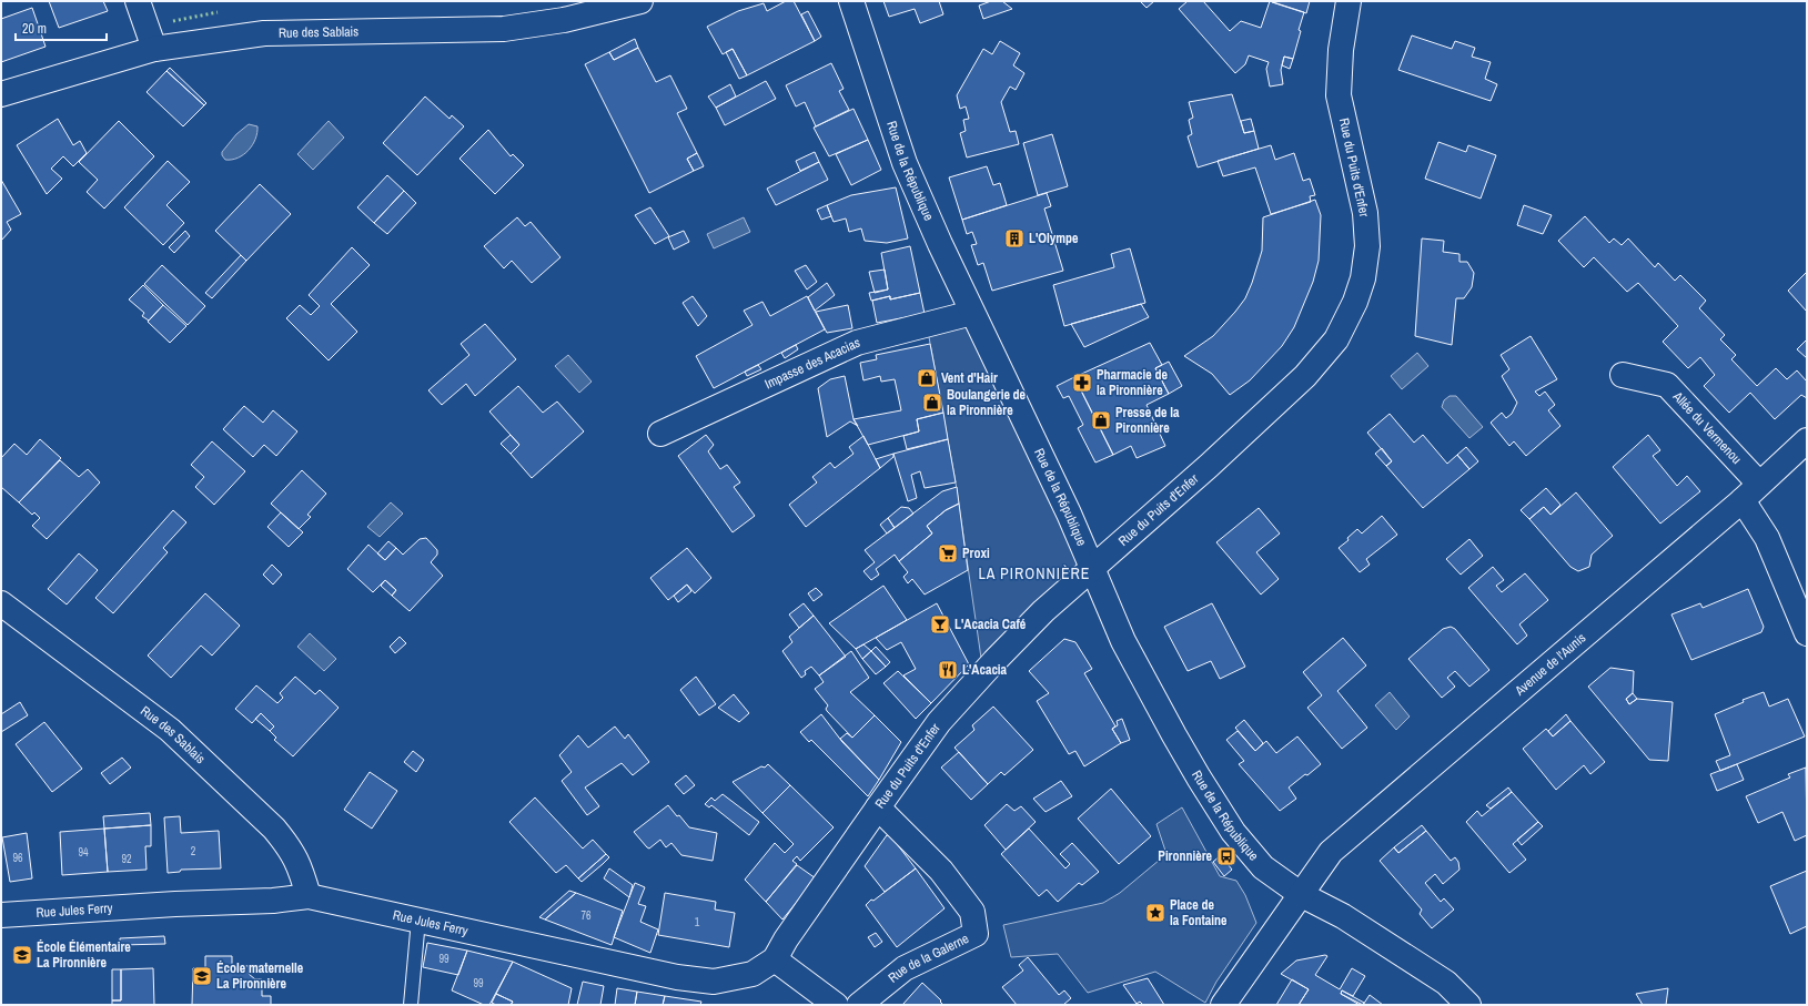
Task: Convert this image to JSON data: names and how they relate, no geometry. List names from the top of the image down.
{
  "streets": {
    "street": [
      "Rue des Sablais",
      "Rue du Puits d'Enfer",
      "Rue de la République",
      "Impasse des Acacias",
      "Allée du Vermenou",
      "Avenue de l'Aunis",
      "Rue Jules Ferry",
      "Rue de la Galerne"
    ]
  },
  "crossings": [
    ["Rue des Sablais", "Rue Jules Ferry"],
    ["Rue du Puits d'Enfer", "Rue de la République"],
    ["Rue du Puits d'Enfer", "Rue Jules Ferry"],
    ["Rue du Puits d'Enfer", "Rue de la Galerne"],
    ["Rue de la République", "Impasse des Acacias"],
    ["Rue de la République", "Avenue de l'Aunis"],
    ["Allée du Vermenou", "Avenue de l'Aunis"]
  ],
  "districts": ["LA PIRONNIÈRE"],
  "places": {
    "building": ["L'Olympe"],
    "shop": ["Vent d'Hair", "Boulangerie de la Pironnière", "Presse de la Pironnière"],
    "pharmacy": ["Pharmacie de la Pironnière"],
    "supermarket": ["Proxi"],
    "bar": ["L'Acacia Café"],
    "restaurant": ["L'Acacia"],
    "bus stop": ["Pironnière"],
    "place": ["Place de la Fontaine"],
    "school or university": ["École Élémentaire La Pironnière", "École maternelle La Pironnière"]
  },
  "house_numbers": [
    "2",
    "94",
    "96",
    "92",
    "76",
    "1",
    "99",
    "99"
  ],
  "scale_bar": "20 m"
}
